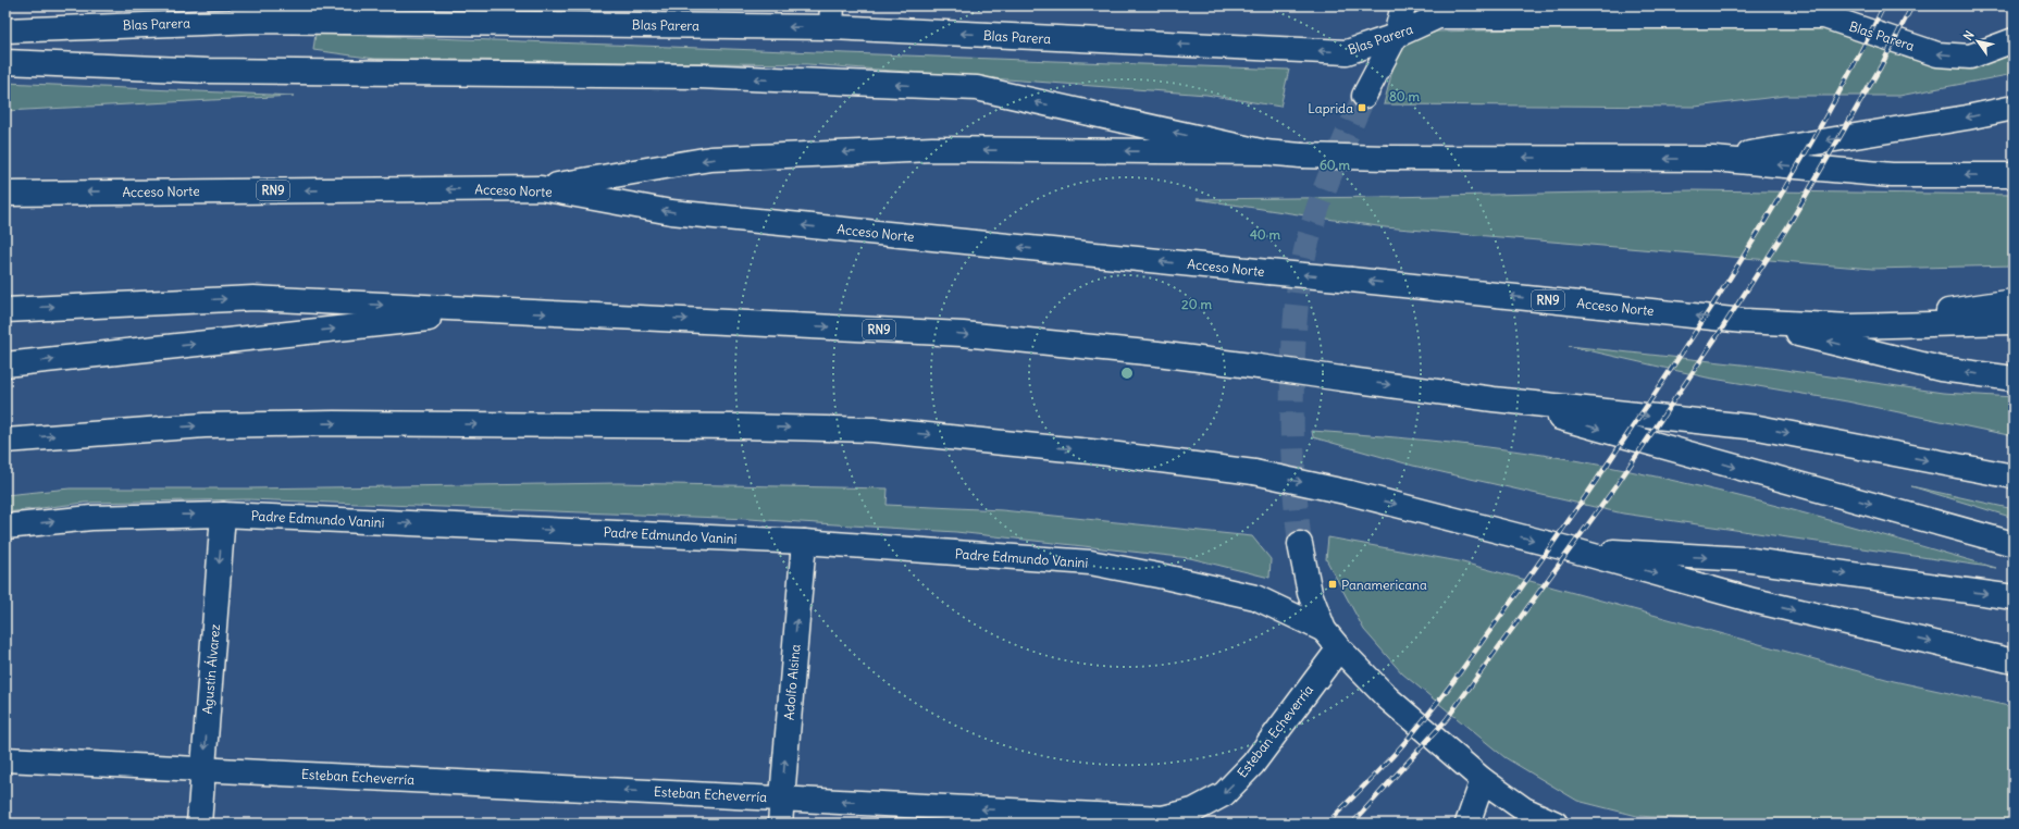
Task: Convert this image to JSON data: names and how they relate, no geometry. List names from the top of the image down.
{
  "streets": {
    "main road": [
      "Blas Parera",
      "RN9",
      "Acceso Norte",
      "Padre Edmundo Vanini",
      "Agustín Álvarez",
      "Adolfo Alsina",
      "Esteban Echeverría"
    ]
  },
  "crossings": [
    ["Padre Edmundo Vanini", "Agustín Álvarez"],
    ["Padre Edmundo Vanini", "Adolfo Alsina"],
    ["Agustín Álvarez", "Esteban Echeverría"],
    ["Adolfo Alsina", "Esteban Echeverría"]
  ],
  "one_way": ["Agustín Álvarez", "Adolfo Alsina", "Esteban Echeverría"],
  "places": {
    "transit": ["Laprida", "Panamericana"]
  },
  "north": "top left",
  "rings": [
    "80 m",
    "60 m",
    "40 m",
    "20 m"
  ]
}
